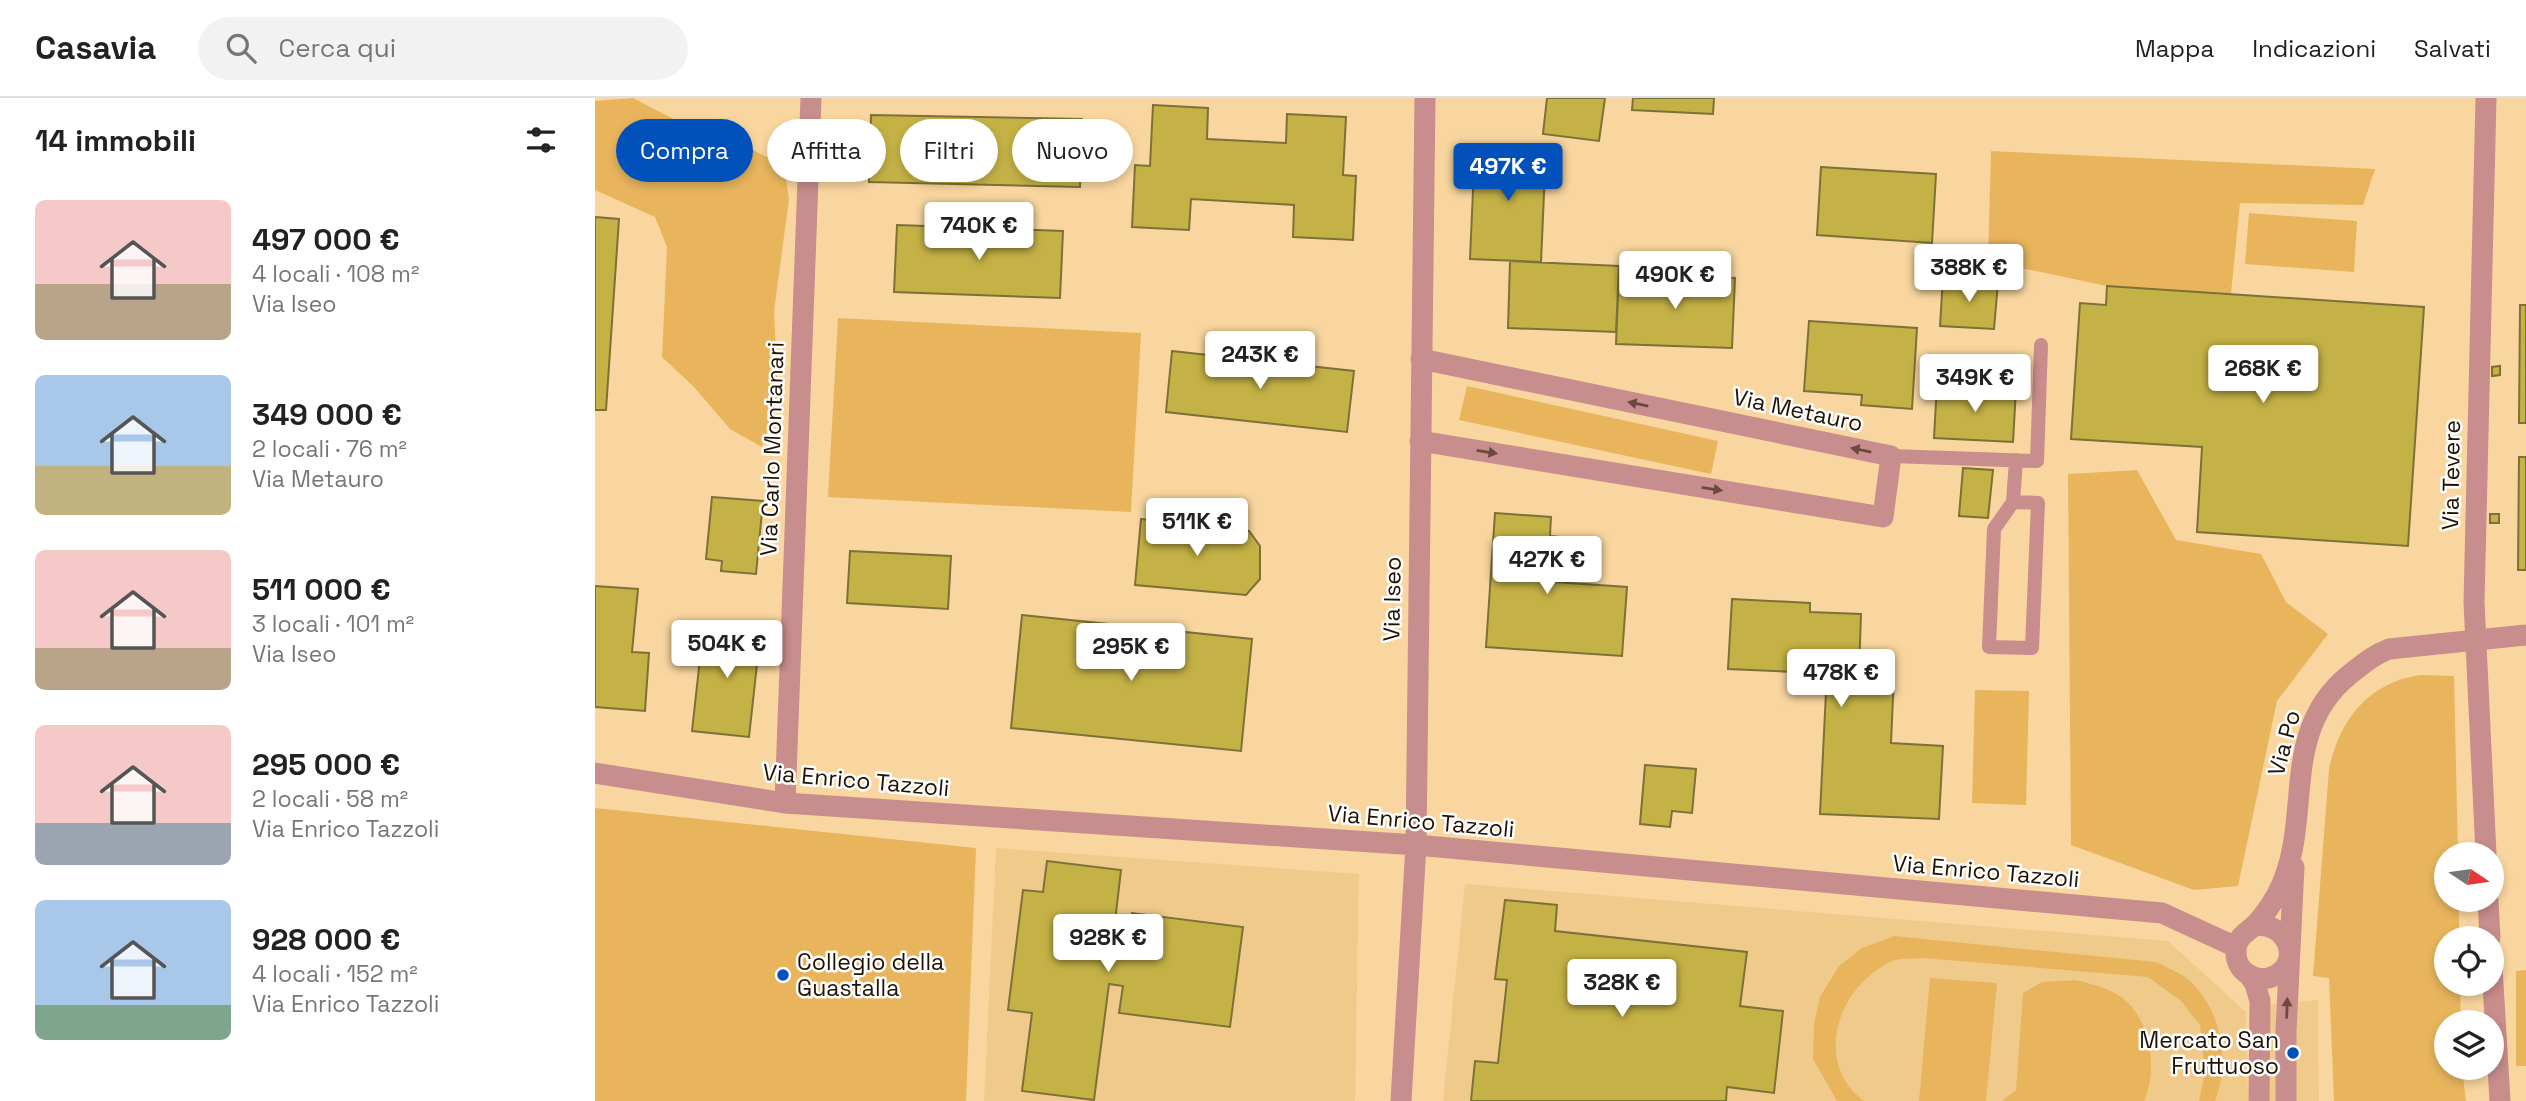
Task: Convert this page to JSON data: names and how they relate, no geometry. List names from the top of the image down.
{
  "streets": {
    "street": [
      "Via Metauro",
      "Via Carlo Montanari",
      "Via Tevere",
      "Via Iseo",
      "Via Po",
      "Via Enrico Tazzoli"
    ]
  },
  "crossings": [
    ["Via Metauro", "Via Iseo"],
    ["Via Carlo Montanari", "Via Enrico Tazzoli"],
    ["Via Tevere", "Via Po"],
    ["Via Iseo", "Via Enrico Tazzoli"]
  ],
  "one_way": ["Via Metauro"],
  "places": ["Collegio della Guastalla", "Mercato San Fruttuoso"],
  "north": "right",
  "page": {
    "header": "Casavia",
    "search": "Cerca qui",
    "nav": ["Mappa", "Indicazioni", "Salvati"],
    "heading": "14 immobili",
    "chip": [
      "Compra",
      "Affitta",
      "Filtri",
      "Nuovo"
    ],
    "price": [
      "497K €",
      "740K €",
      "388K €",
      "490K €",
      "243K €",
      "268K €",
      "349K €",
      "511K €",
      "427K €",
      "504K €",
      "295K €",
      "478K €",
      "928K €",
      "328K €"
    ],
    "list": [
      {
        "name": "497 000 €",
        "note": "4 locali · 108 m² · Via Iseo"
      },
      {
        "name": "349 000 €",
        "note": "2 locali · 76 m² · Via Metauro"
      },
      {
        "name": "511 000 €",
        "note": "3 locali · 101 m² · Via Iseo"
      },
      {
        "name": "295 000 €",
        "note": "2 locali · 58 m² · Via Enrico Tazzoli"
      },
      {
        "name": "928 000 €",
        "note": "4 locali · 152 m² · Via Enrico Tazzoli"
      }
    ]
  }
}
